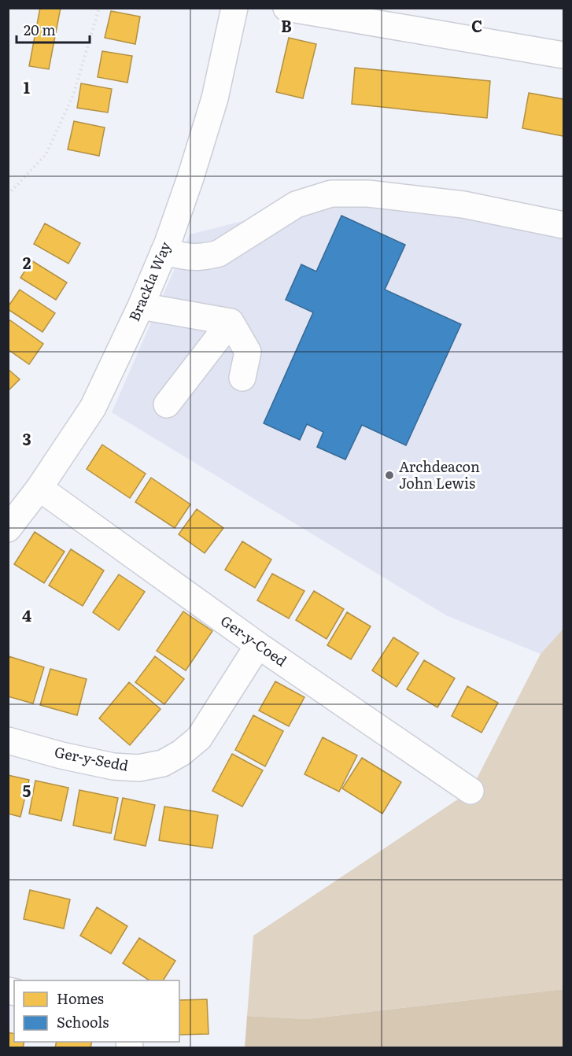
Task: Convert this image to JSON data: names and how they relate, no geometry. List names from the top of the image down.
{
  "streets": {
    "street": ["Brackla Way", "Ger-y-Coed", "Ger-y-Sedd"]
  },
  "crossings": [
    ["Brackla Way", "Ger-y-Coed"],
    ["Ger-y-Coed", "Ger-y-Sedd"]
  ],
  "places": ["Archdeacon John Lewis"],
  "legend": ["Homes", "Schools"],
  "scale_bar": "20 m",
  "grid": {
    "columns": ["B", "C"],
    "rows": [
      "1",
      "2",
      "3",
      "4",
      "5"
    ]
  }
}
